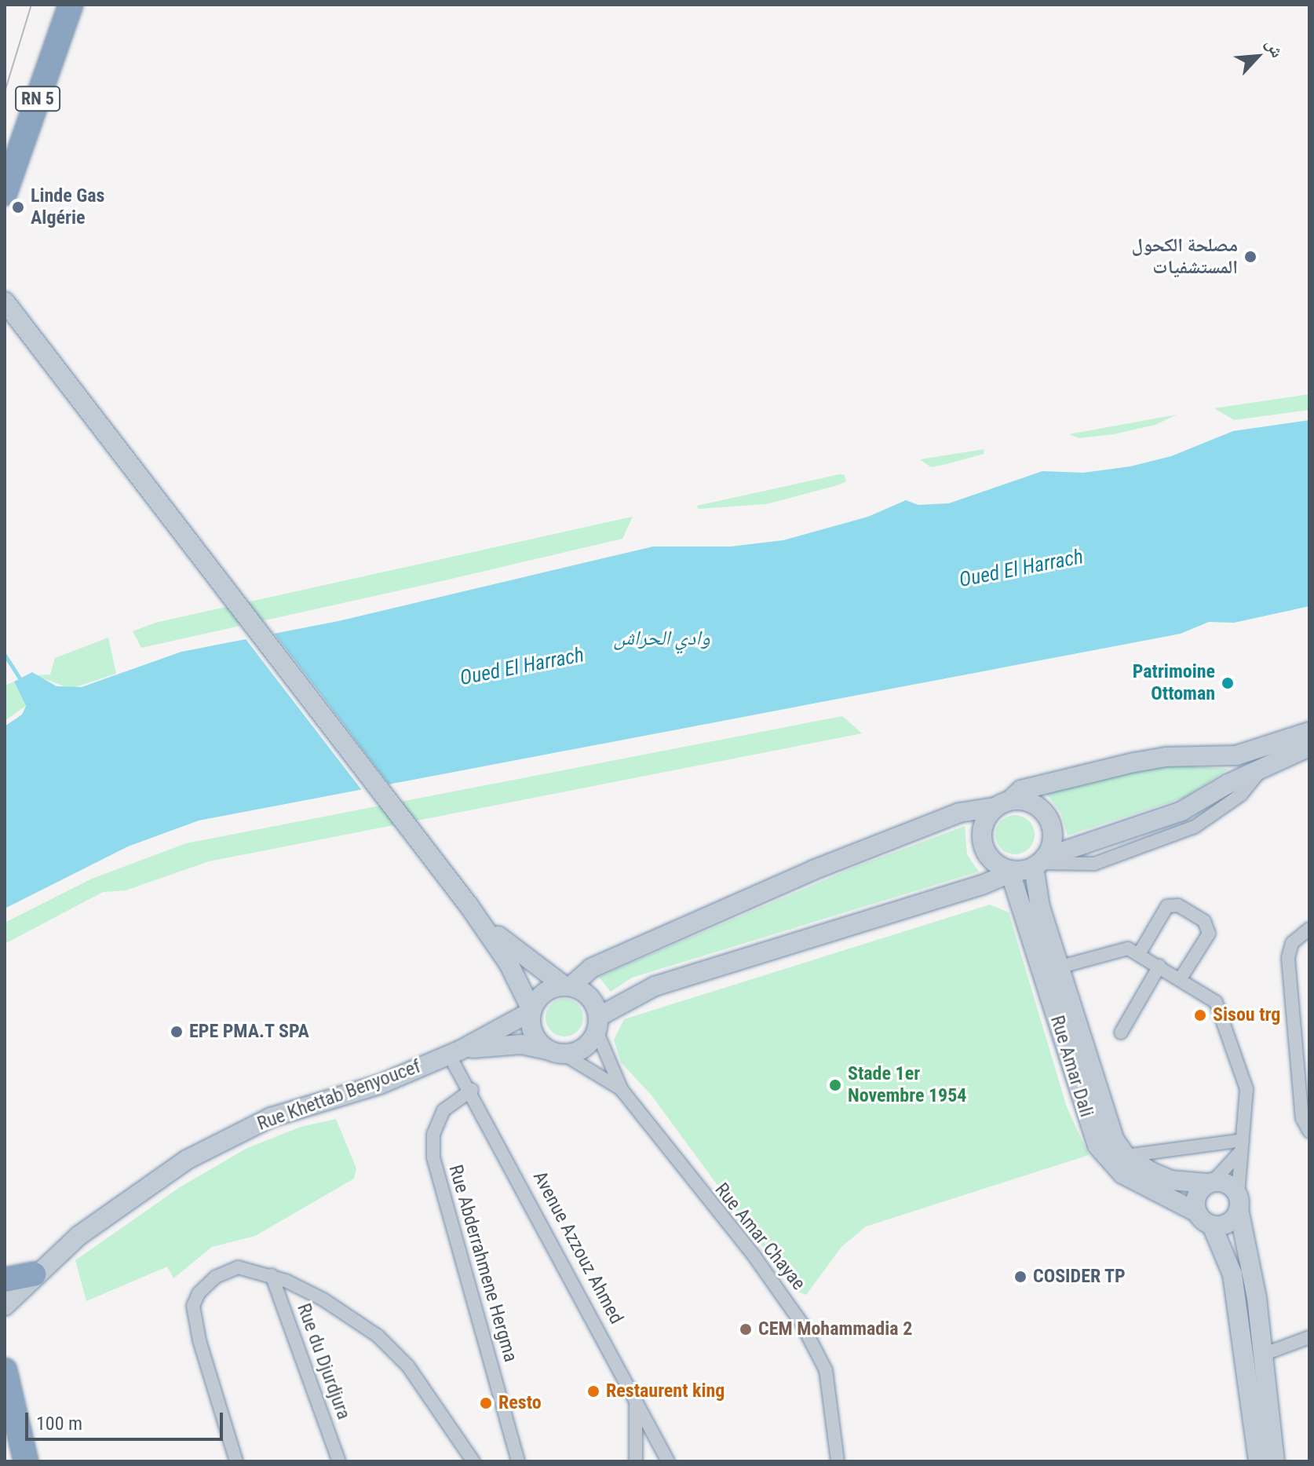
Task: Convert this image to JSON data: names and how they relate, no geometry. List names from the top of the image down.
{
  "streets": {
    "highway": ["RN 5"],
    "main road": ["Rue Amar Dali", "Rue Khettab Benyoucef"],
    "street": [
      "Rue Amar Chayae",
      "Avenue Azzouz Ahmed",
      "Rue Abderrahmene Hergma",
      "Rue du Djurdjura"
    ]
  },
  "crossings": [
    ["Rue Khettab Benyoucef", "Rue Amar Chayae"],
    ["Rue Khettab Benyoucef", "Avenue Azzouz Ahmed"],
    ["Avenue Azzouz Ahmed", "Rue Abderrahmene Hergma"]
  ],
  "water": ["Oued El Harrach", "وادي الحراش"],
  "places": [
    "Linde Gas Algérie",
    "مصلحة الكحول المستشفيات",
    "Patrimoine Ottoman",
    "Sisou trg",
    "EPE PMA.T SPA",
    "Stade 1er Novembre 1954",
    "COSIDER TP",
    "CEM Mohammadia 2",
    "Restaurent king",
    "Resto"
  ],
  "scale_bar": "100 m",
  "north": "top right"
}
